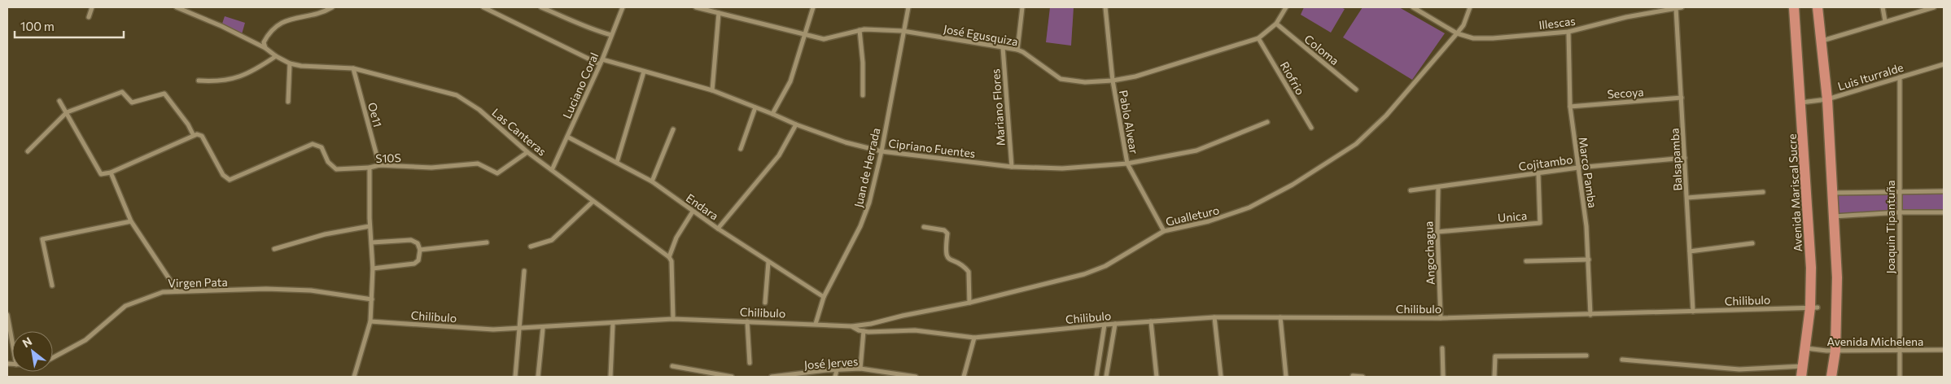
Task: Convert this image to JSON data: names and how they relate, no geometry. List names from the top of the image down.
{
  "streets": {
    "main road": ["Avenida Mariscal Sucre"],
    "street": [
      "Illescas",
      "José Egusquiza",
      "Coloma",
      "Luis Iturralde",
      "Riofrio",
      "Luciano Coral",
      "Secoya",
      "Mariano Flores",
      "Oe11",
      "Pablo Alvear",
      "Las Canteras",
      "Cipriano Fuentes",
      "S10S",
      "Balsapamba",
      "Cojitambo",
      "Juan de Herrada",
      "Marco Pamba",
      "Endara",
      "Gualleturo",
      "Unica",
      "Joaquin Tipantuña",
      "Angochagua",
      "Virgen Pata",
      "Chilibulo",
      "Avenida Michelena",
      "José Jerves"
    ]
  },
  "crossings": [
    ["Illescas", "Balsapamba"],
    ["Illescas", "Marco Pamba"],
    ["Illescas", "Gualleturo"],
    ["José Egusquiza", "Coloma"],
    ["José Egusquiza", "Riofrio"],
    ["José Egusquiza", "Mariano Flores"],
    ["José Egusquiza", "Pablo Alvear"],
    ["José Egusquiza", "Juan de Herrada"],
    ["Luis Iturralde", "Avenida Mariscal Sucre"],
    ["Luis Iturralde", "Joaquin Tipantuña"],
    ["Luciano Coral", "Las Canteras"],
    ["Luciano Coral", "Cipriano Fuentes"],
    ["Luciano Coral", "Endara"],
    ["Secoya", "Balsapamba"],
    ["Secoya", "Marco Pamba"],
    ["Mariano Flores", "Cipriano Fuentes"],
    ["Oe11", "Las Canteras"],
    ["Oe11", "S10S"],
    ["Pablo Alvear", "Cipriano Fuentes"],
    ["Pablo Alvear", "Gualleturo"],
    ["Las Canteras", "S10S"],
    ["Cipriano Fuentes", "Juan de Herrada"],
    ["S10S", "Virgen Pata"],
    ["S10S", "Chilibulo"],
    ["Balsapamba", "Cojitambo"],
    ["Balsapamba", "Chilibulo"],
    ["Cojitambo", "Marco Pamba"],
    ["Cojitambo", "Unica"],
    ["Cojitambo", "Angochagua"],
    ["Juan de Herrada", "Endara"],
    ["Juan de Herrada", "Chilibulo"],
    ["Marco Pamba", "Chilibulo"],
    ["Avenida Mariscal Sucre", "Chilibulo"],
    ["Avenida Mariscal Sucre", "Avenida Michelena"],
    ["Gualleturo", "Chilibulo"],
    ["Unica", "Angochagua"],
    ["Joaquin Tipantuña", "Avenida Michelena"],
    ["Angochagua", "Chilibulo"]
  ],
  "scale_bar": "100 m",
  "north": "top left"
}
